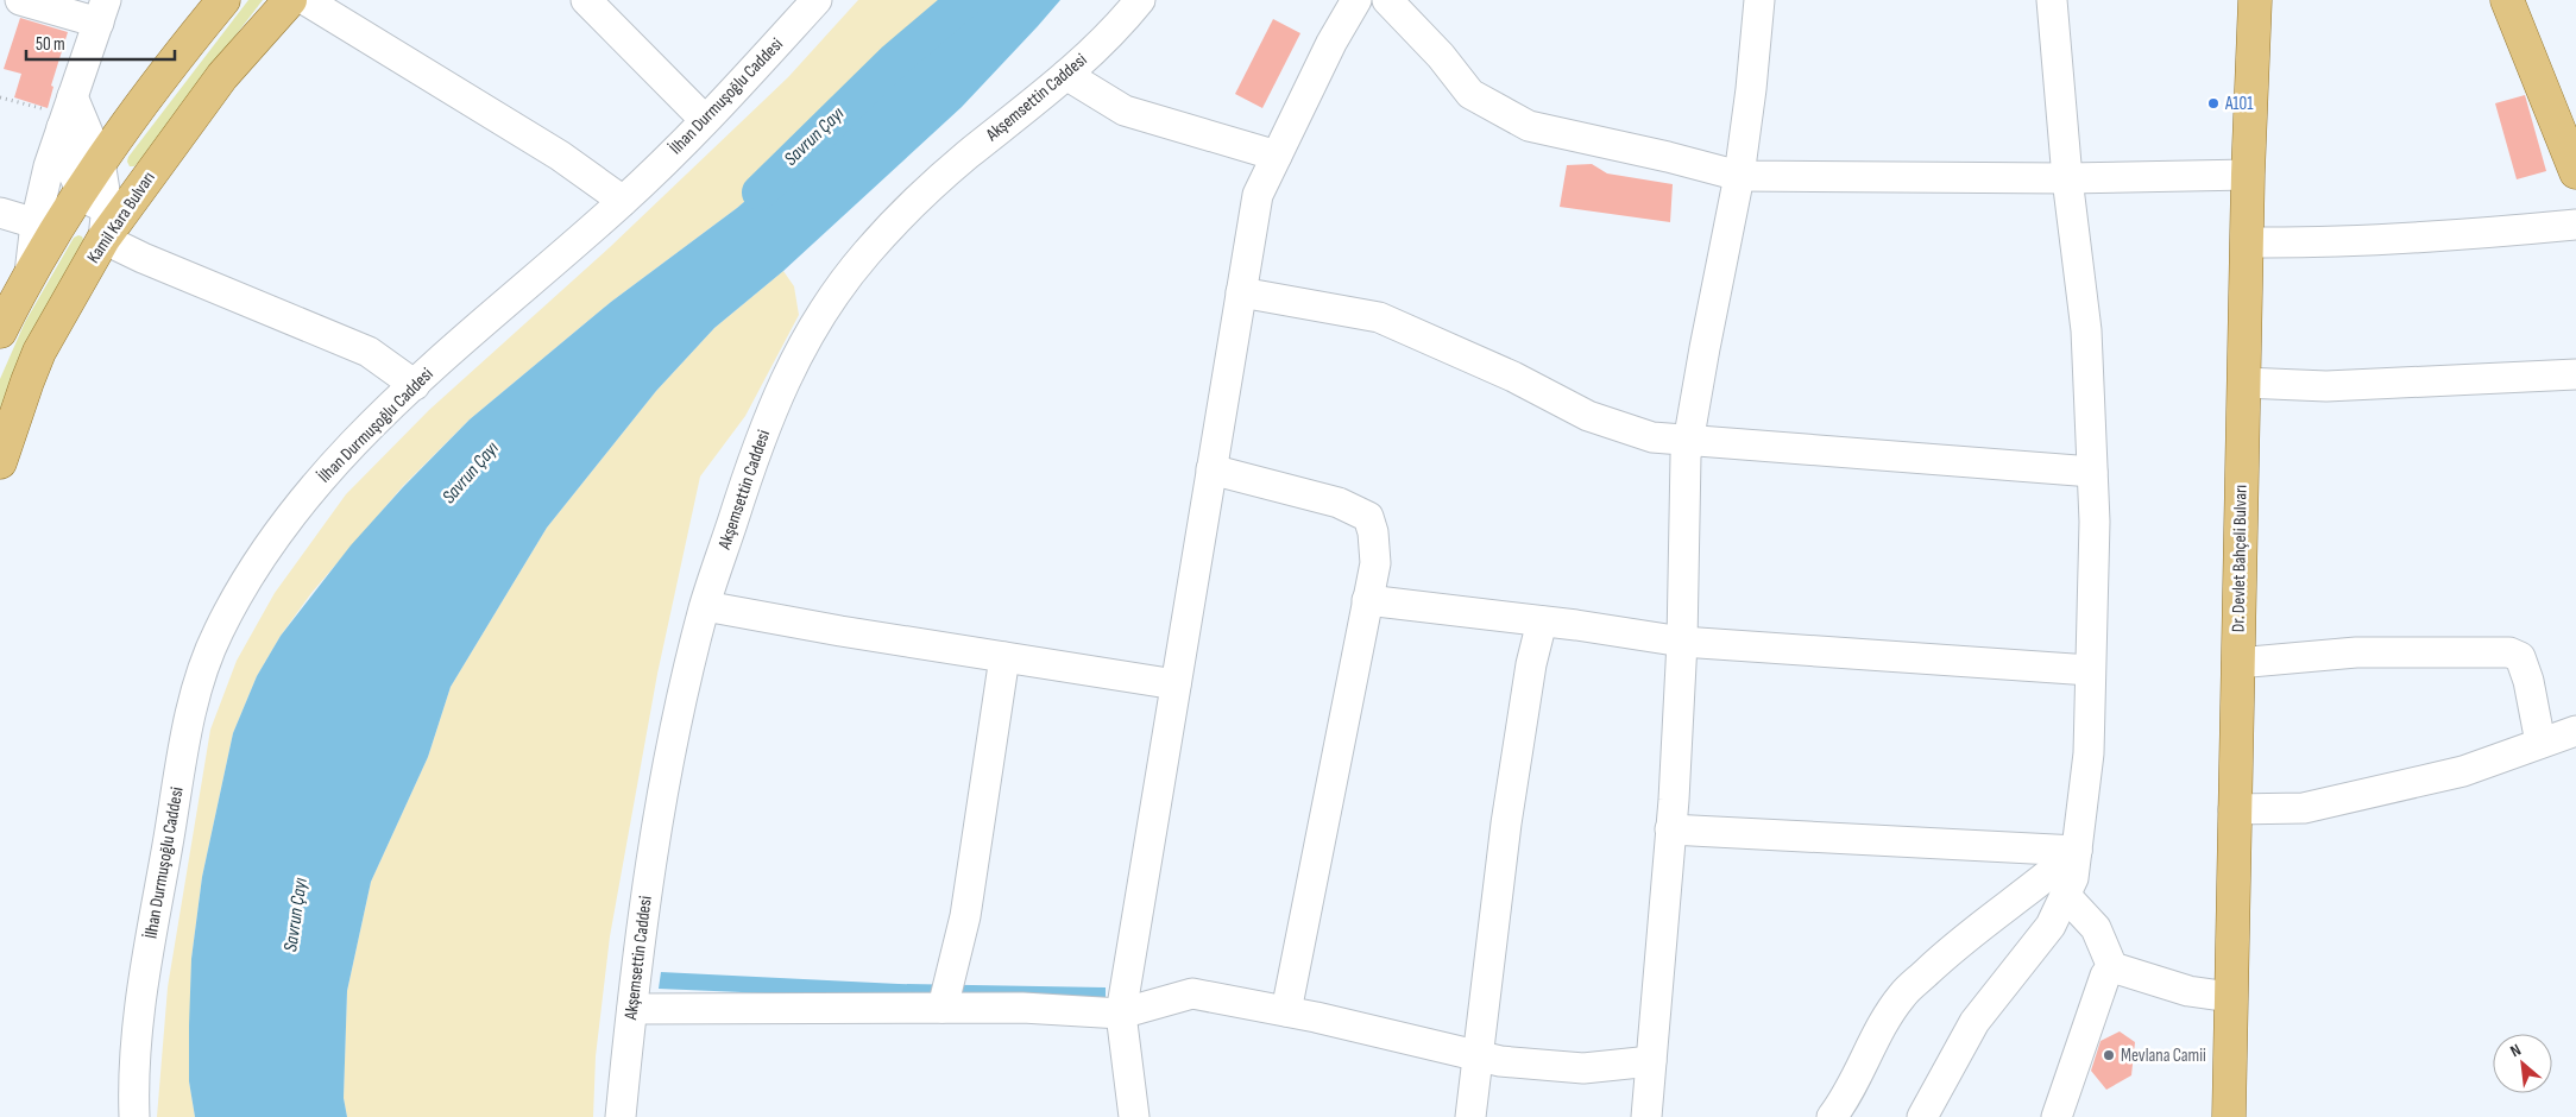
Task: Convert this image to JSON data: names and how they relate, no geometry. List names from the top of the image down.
{
  "streets": {
    "main road": ["Kamil Kara Bulvarı", "Dr. Devlet Bahçeli Bulvarı"],
    "street": ["İlhan Durmuşoğlu Caddesi", "Akşemsettin Caddesi"]
  },
  "water": ["Savrun Çayı"],
  "places": ["A101", "Mevlana Camii"],
  "scale_bar": "50 m",
  "north": "top left"
}
